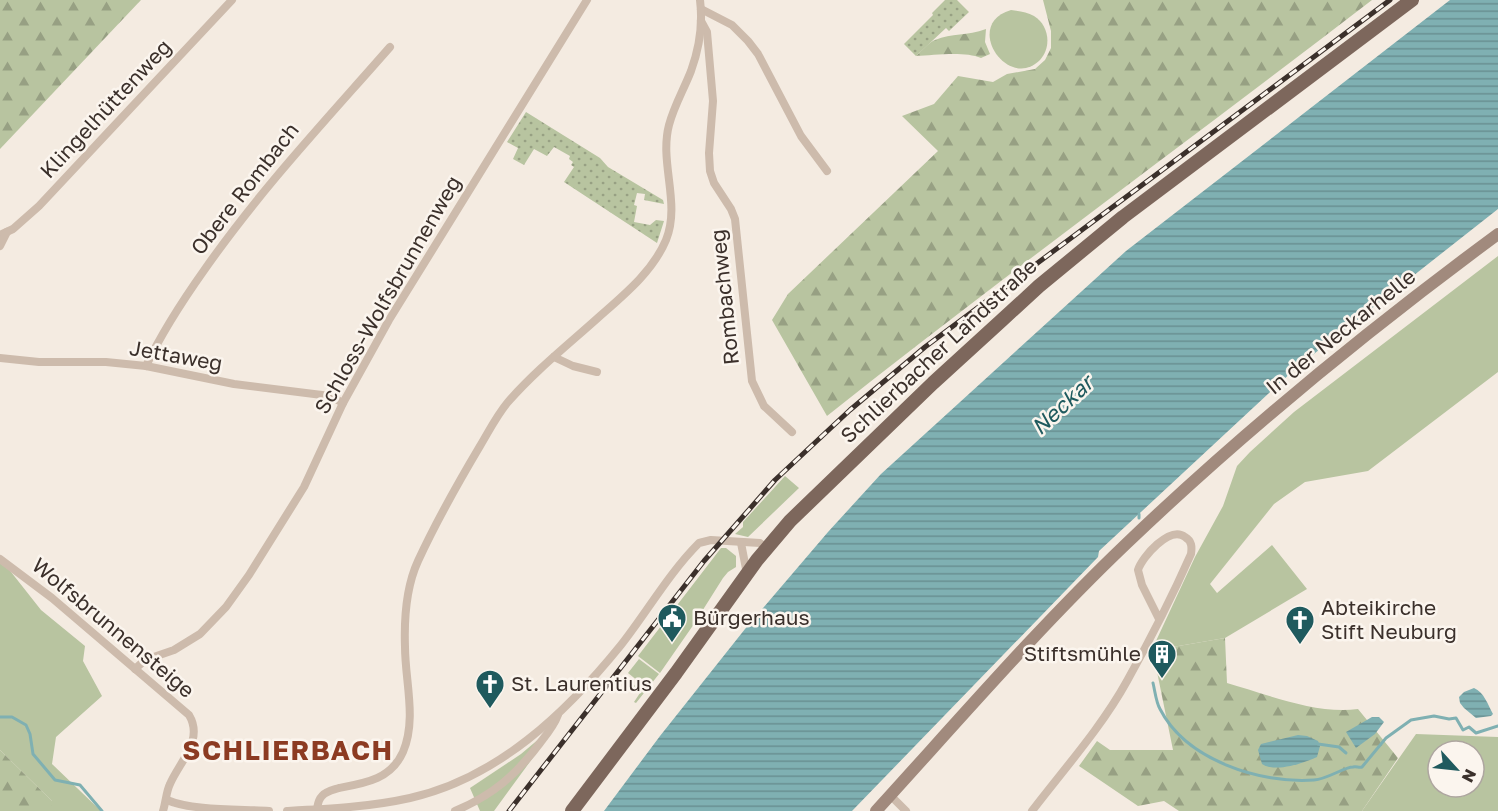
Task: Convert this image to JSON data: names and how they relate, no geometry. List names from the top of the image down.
{
  "streets": {
    "main road": ["In der Neckarhelle", "Schlierbacher Landstraße"],
    "street": [
      "Klingelhüttenweg",
      "Obere Rombach",
      "Schloss-Wolfsbrunnenweg",
      "Rombachweg",
      "Jettaweg",
      "Wolfsbrunnensteige"
    ]
  },
  "crossings": [
    ["Obere Rombach", "Jettaweg"],
    ["Schloss-Wolfsbrunnenweg", "Jettaweg"],
    ["Schloss-Wolfsbrunnenweg", "Wolfsbrunnensteige"]
  ],
  "districts": ["SCHLIERBACH"],
  "water": ["Neckar"],
  "places": {
    "public building": ["Bürgerhaus"],
    "church": ["Abteikirche Stift Neuburg", "St. Laurentius"],
    "building": ["Stiftsmühle"]
  },
  "north": "bottom right"
}
